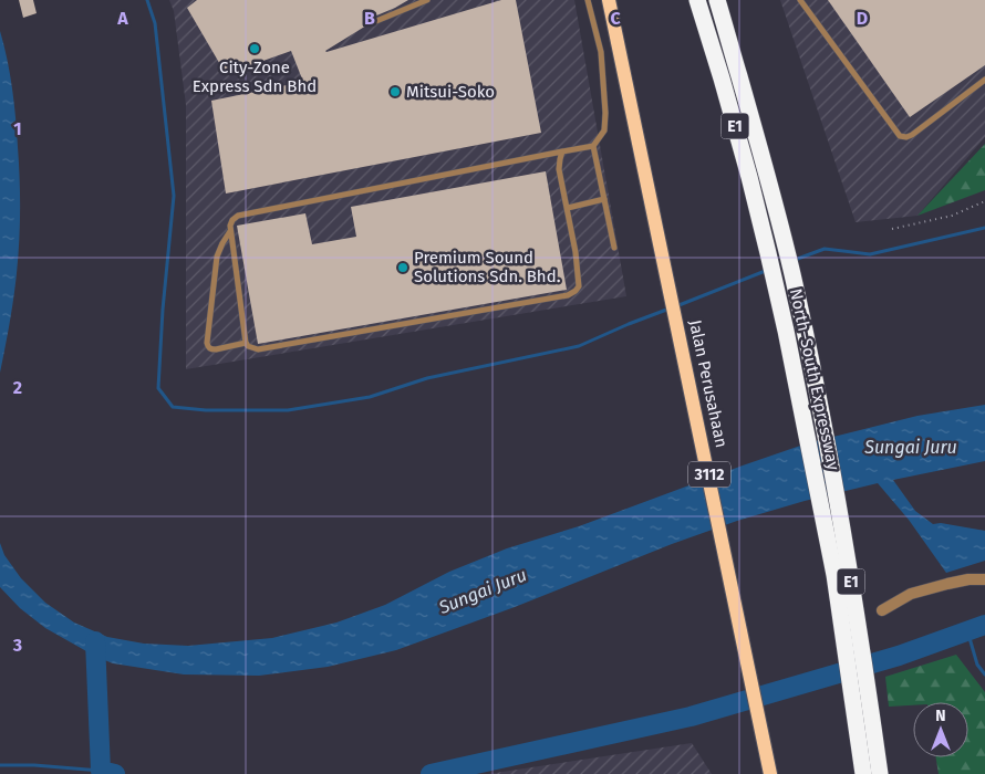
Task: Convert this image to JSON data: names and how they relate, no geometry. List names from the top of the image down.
{
  "streets": {
    "highway": ["E1", "North–South Expressway"],
    "main road": ["Jalan Perusahaan", "3112"]
  },
  "water": ["Sungai Juru"],
  "places": ["City-Zone Express Sdn Bhd", "Mitsui-Soko", "Premium Sound Solutions Sdn. Bhd."],
  "north": "top",
  "grid": {
    "columns": [
      "A",
      "B",
      "C",
      "D"
    ],
    "rows": ["1", "2", "3"]
  }
}
